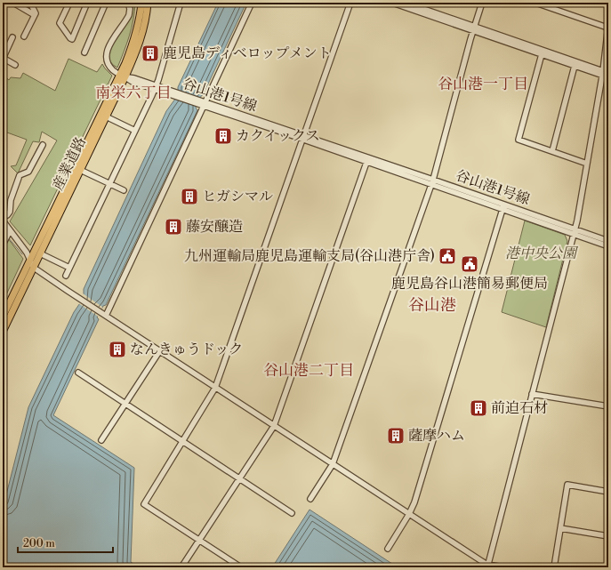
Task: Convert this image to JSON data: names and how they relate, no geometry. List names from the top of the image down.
{
  "streets": {
    "main road": ["産業道路"],
    "street": ["谷山港1号線"]
  },
  "crossings": [
    ["谷山港1号線", "産業道路"]
  ],
  "districts": [
    "谷山港一丁目",
    "南栄六丁目",
    "谷山港",
    "谷山港二丁目"
  ],
  "parks": ["港中央公園"],
  "places": {
    "building": [
      "鹿児島ディベロップメント",
      "カクイックス",
      "ヒガシマル",
      "藤安醸造",
      "なんきゅうドック",
      "前迫石材",
      "薩摩ハム"
    ],
    "public building": ["九州運輸局鹿児島運輸支局(谷山港庁舎)", "鹿児島谷山港簡易郵便局"]
  },
  "scale_bar": "200 m"
}
